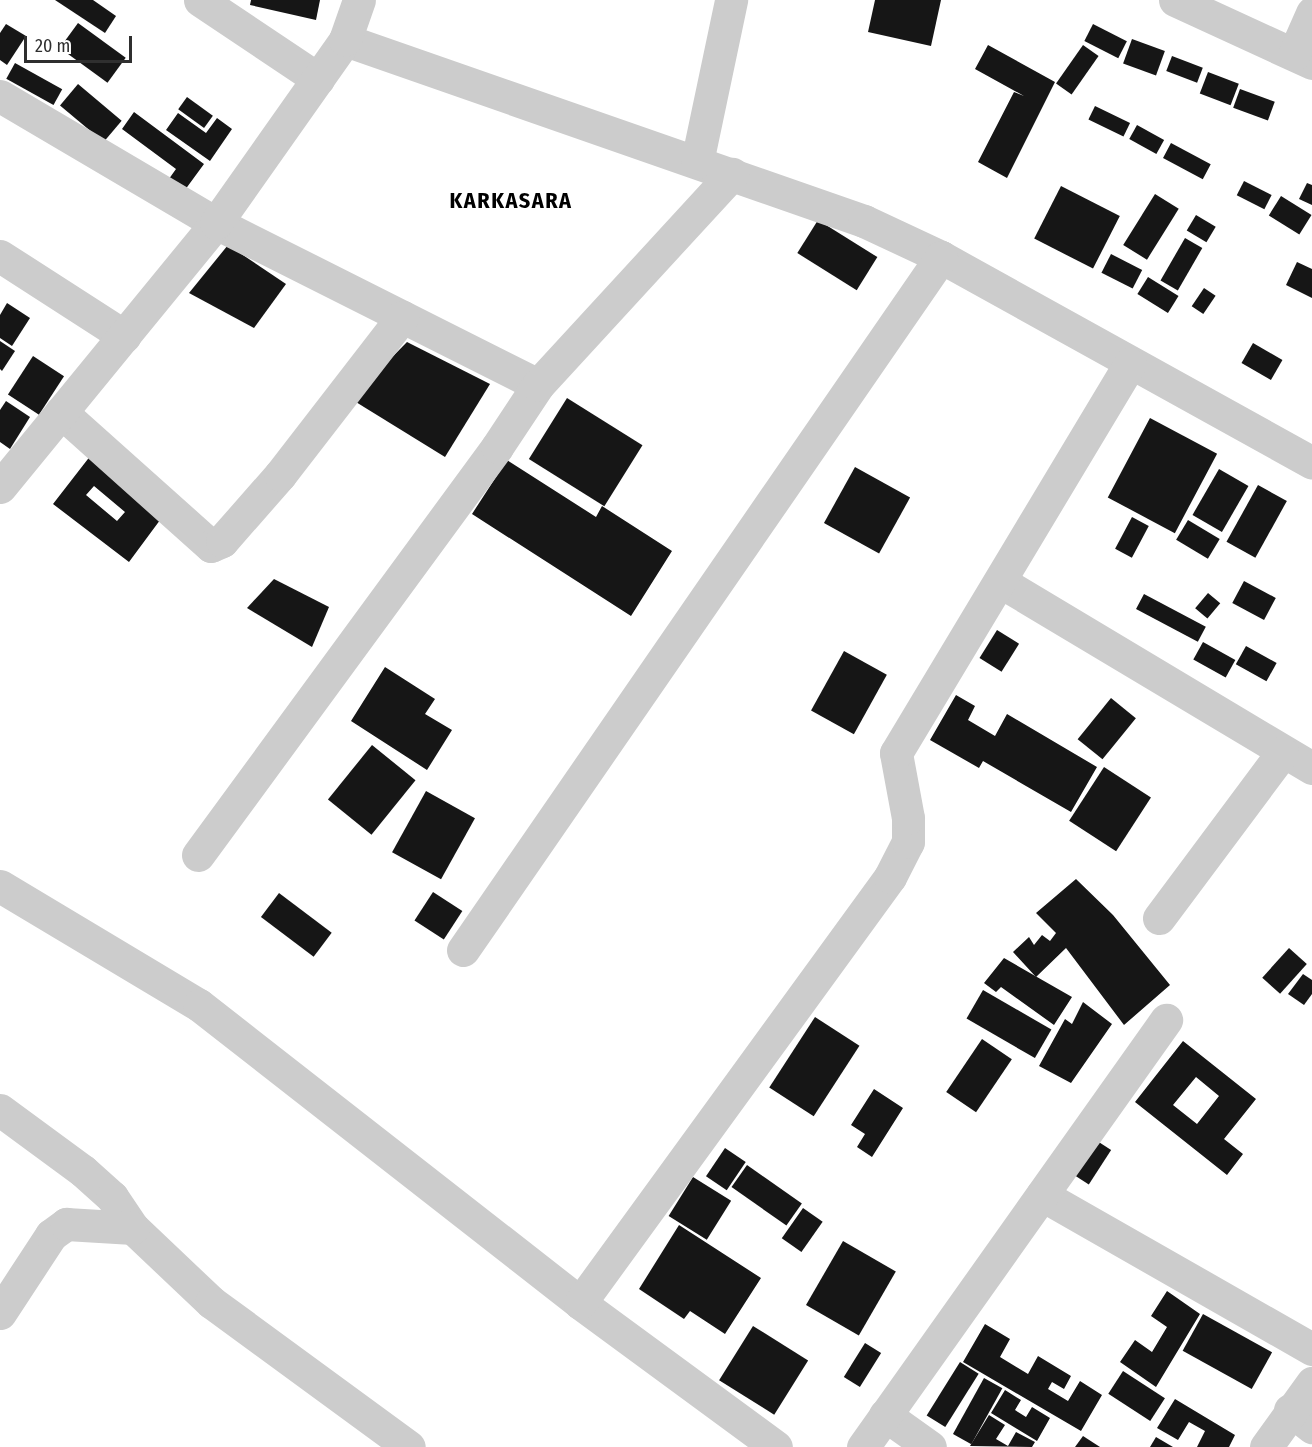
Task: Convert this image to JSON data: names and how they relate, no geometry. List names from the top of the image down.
{
  "districts": ["KARKASARA"],
  "scale_bar": "20 m"
}
